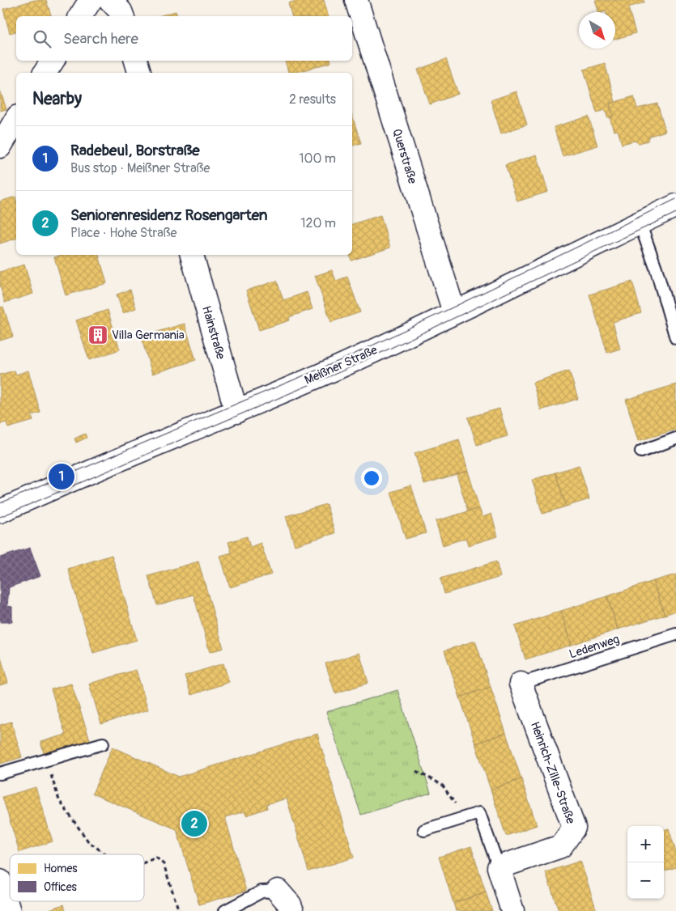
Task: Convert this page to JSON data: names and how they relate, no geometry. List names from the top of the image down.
{
  "streets": {
    "street": [
      "Querstraße",
      "Hainstraße",
      "Meißner Straße",
      "Heinrich-Zille-Straße"
    ],
    "lane": ["Ledenweg"]
  },
  "crossings": [
    ["Querstraße", "Meißner Straße"],
    ["Hainstraße", "Meißner Straße"],
    ["Ledenweg", "Heinrich-Zille-Straße"]
  ],
  "places": {
    "building": ["Villa Germania"]
  },
  "legend": ["Homes", "Offices"],
  "north": "bottom right",
  "page": {
    "search": "Search here",
    "heading": ["Nearby", "2 results"],
    "list": [
      {
        "mark": "1",
        "name": "Radebeul, Borstraße",
        "note": "Bus stop · Meißner Straße",
        "value": "100 m"
      },
      {
        "mark": "2",
        "name": "Seniorenresidenz Rosengarten",
        "note": "Place · Hohe Straße",
        "value": "120 m"
      }
    ],
    "pins": ["1", "2"],
    "map_buttons": ["+", "−"]
  }
}
